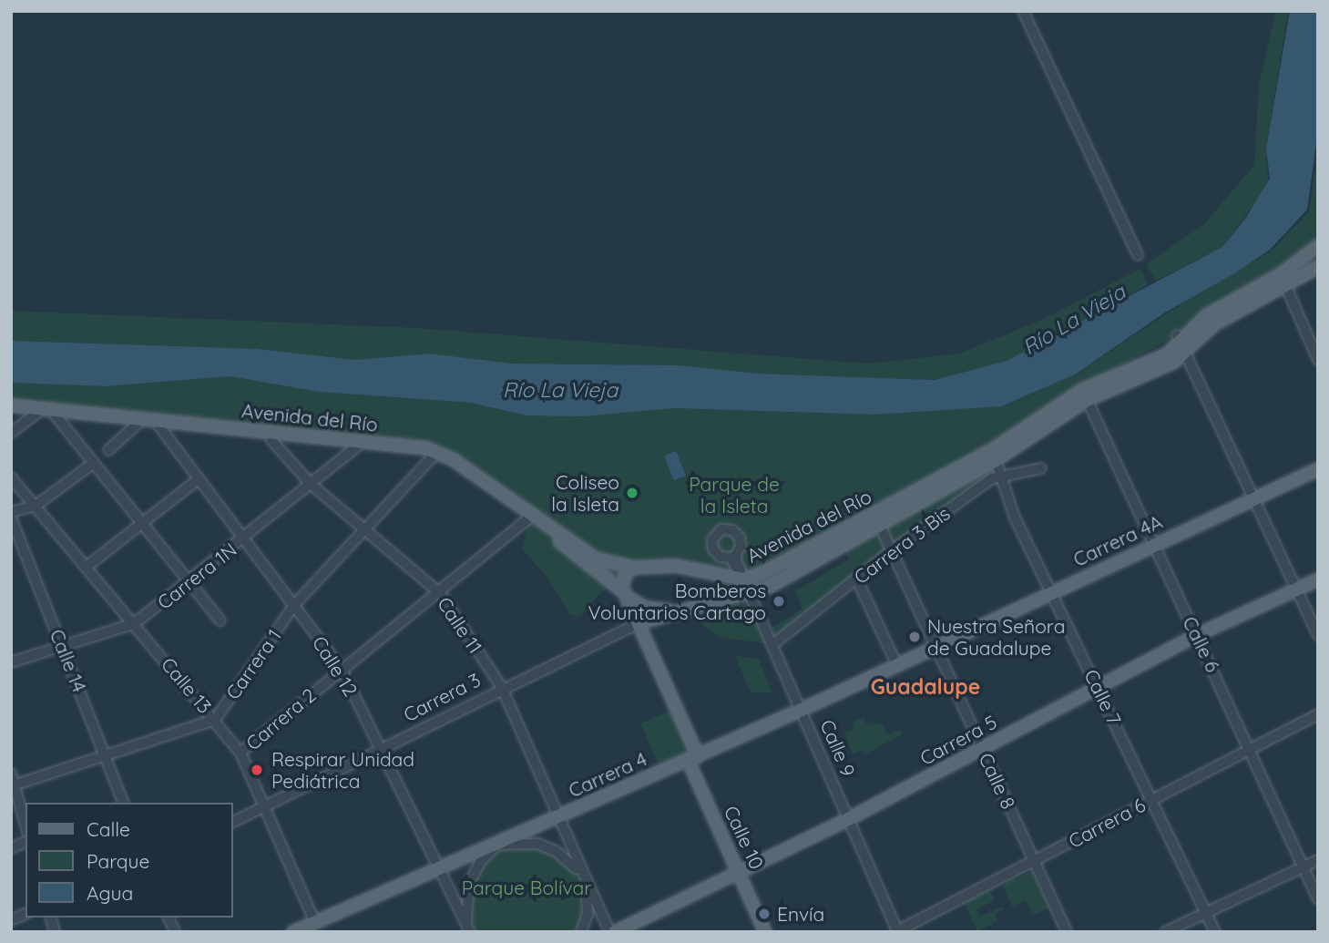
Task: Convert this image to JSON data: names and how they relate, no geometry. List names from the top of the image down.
{
  "streets": {
    "main road": [
      "Avenida del Río",
      "Carrera 4A",
      "Carrera 3",
      "Carrera 5",
      "Carrera 4",
      "Calle 10"
    ],
    "street": [
      "Carrera 3 Bis",
      "Carrera 1N",
      "Calle 11",
      "Calle 6",
      "Calle 14",
      "Carrera 1",
      "Calle 12",
      "Calle 13",
      "Calle 7",
      "Carrera 2",
      "Calle 9",
      "Calle 8",
      "Carrera 6"
    ]
  },
  "crossings": [
    ["Avenida del Río", "Carrera 1N"],
    ["Avenida del Río", "Calle 11"],
    ["Avenida del Río", "Calle 6"],
    ["Avenida del Río", "Carrera 1"],
    ["Avenida del Río", "Calle 12"],
    ["Avenida del Río", "Carrera 3"],
    ["Avenida del Río", "Calle 7"],
    ["Avenida del Río", "Carrera 2"],
    ["Avenida del Río", "Calle 9"],
    ["Avenida del Río", "Calle 8"],
    ["Avenida del Río", "Calle 10"],
    ["Carrera 4A", "Calle 6"],
    ["Carrera 4A", "Calle 7"],
    ["Carrera 4A", "Carrera 4"],
    ["Carrera 4A", "Calle 8"],
    ["Carrera 3 Bis", "Calle 7"],
    ["Carrera 3 Bis", "Calle 9"],
    ["Carrera 3 Bis", "Calle 8"],
    ["Carrera 1N", "Calle 11"],
    ["Carrera 1N", "Calle 14"],
    ["Carrera 1N", "Calle 12"],
    ["Carrera 1N", "Calle 13"],
    ["Calle 11", "Carrera 1"],
    ["Calle 11", "Carrera 3"],
    ["Calle 11", "Carrera 2"],
    ["Calle 11", "Carrera 4"],
    ["Calle 6", "Carrera 5"],
    ["Calle 6", "Carrera 6"],
    ["Calle 14", "Carrera 1"],
    ["Carrera 1", "Calle 12"],
    ["Carrera 1", "Calle 13"],
    ["Calle 12", "Carrera 3"],
    ["Calle 12", "Carrera 2"],
    ["Calle 12", "Carrera 4"],
    ["Calle 13", "Carrera 3"],
    ["Calle 13", "Carrera 2"],
    ["Calle 13", "Carrera 4"],
    ["Carrera 3", "Calle 10"],
    ["Calle 7", "Carrera 5"],
    ["Calle 7", "Carrera 6"],
    ["Carrera 5", "Calle 9"],
    ["Carrera 5", "Calle 8"],
    ["Carrera 5", "Calle 10"],
    ["Calle 9", "Carrera 4"],
    ["Calle 9", "Carrera 6"],
    ["Carrera 4", "Calle 8"],
    ["Carrera 4", "Calle 10"],
    ["Calle 8", "Carrera 6"]
  ],
  "districts": ["Guadalupe"],
  "water": ["Río La Vieja"],
  "parks": ["Parque de la Isleta", "Parque Bolívar"],
  "places": [
    "Coliseo la Isleta",
    "Bomberos Voluntarios Cartago",
    "Nuestra Señora de Guadalupe",
    "Respirar Unidad Pediátrica",
    "Envía"
  ],
  "legend": ["Calle", "Parque", "Agua"]
}
